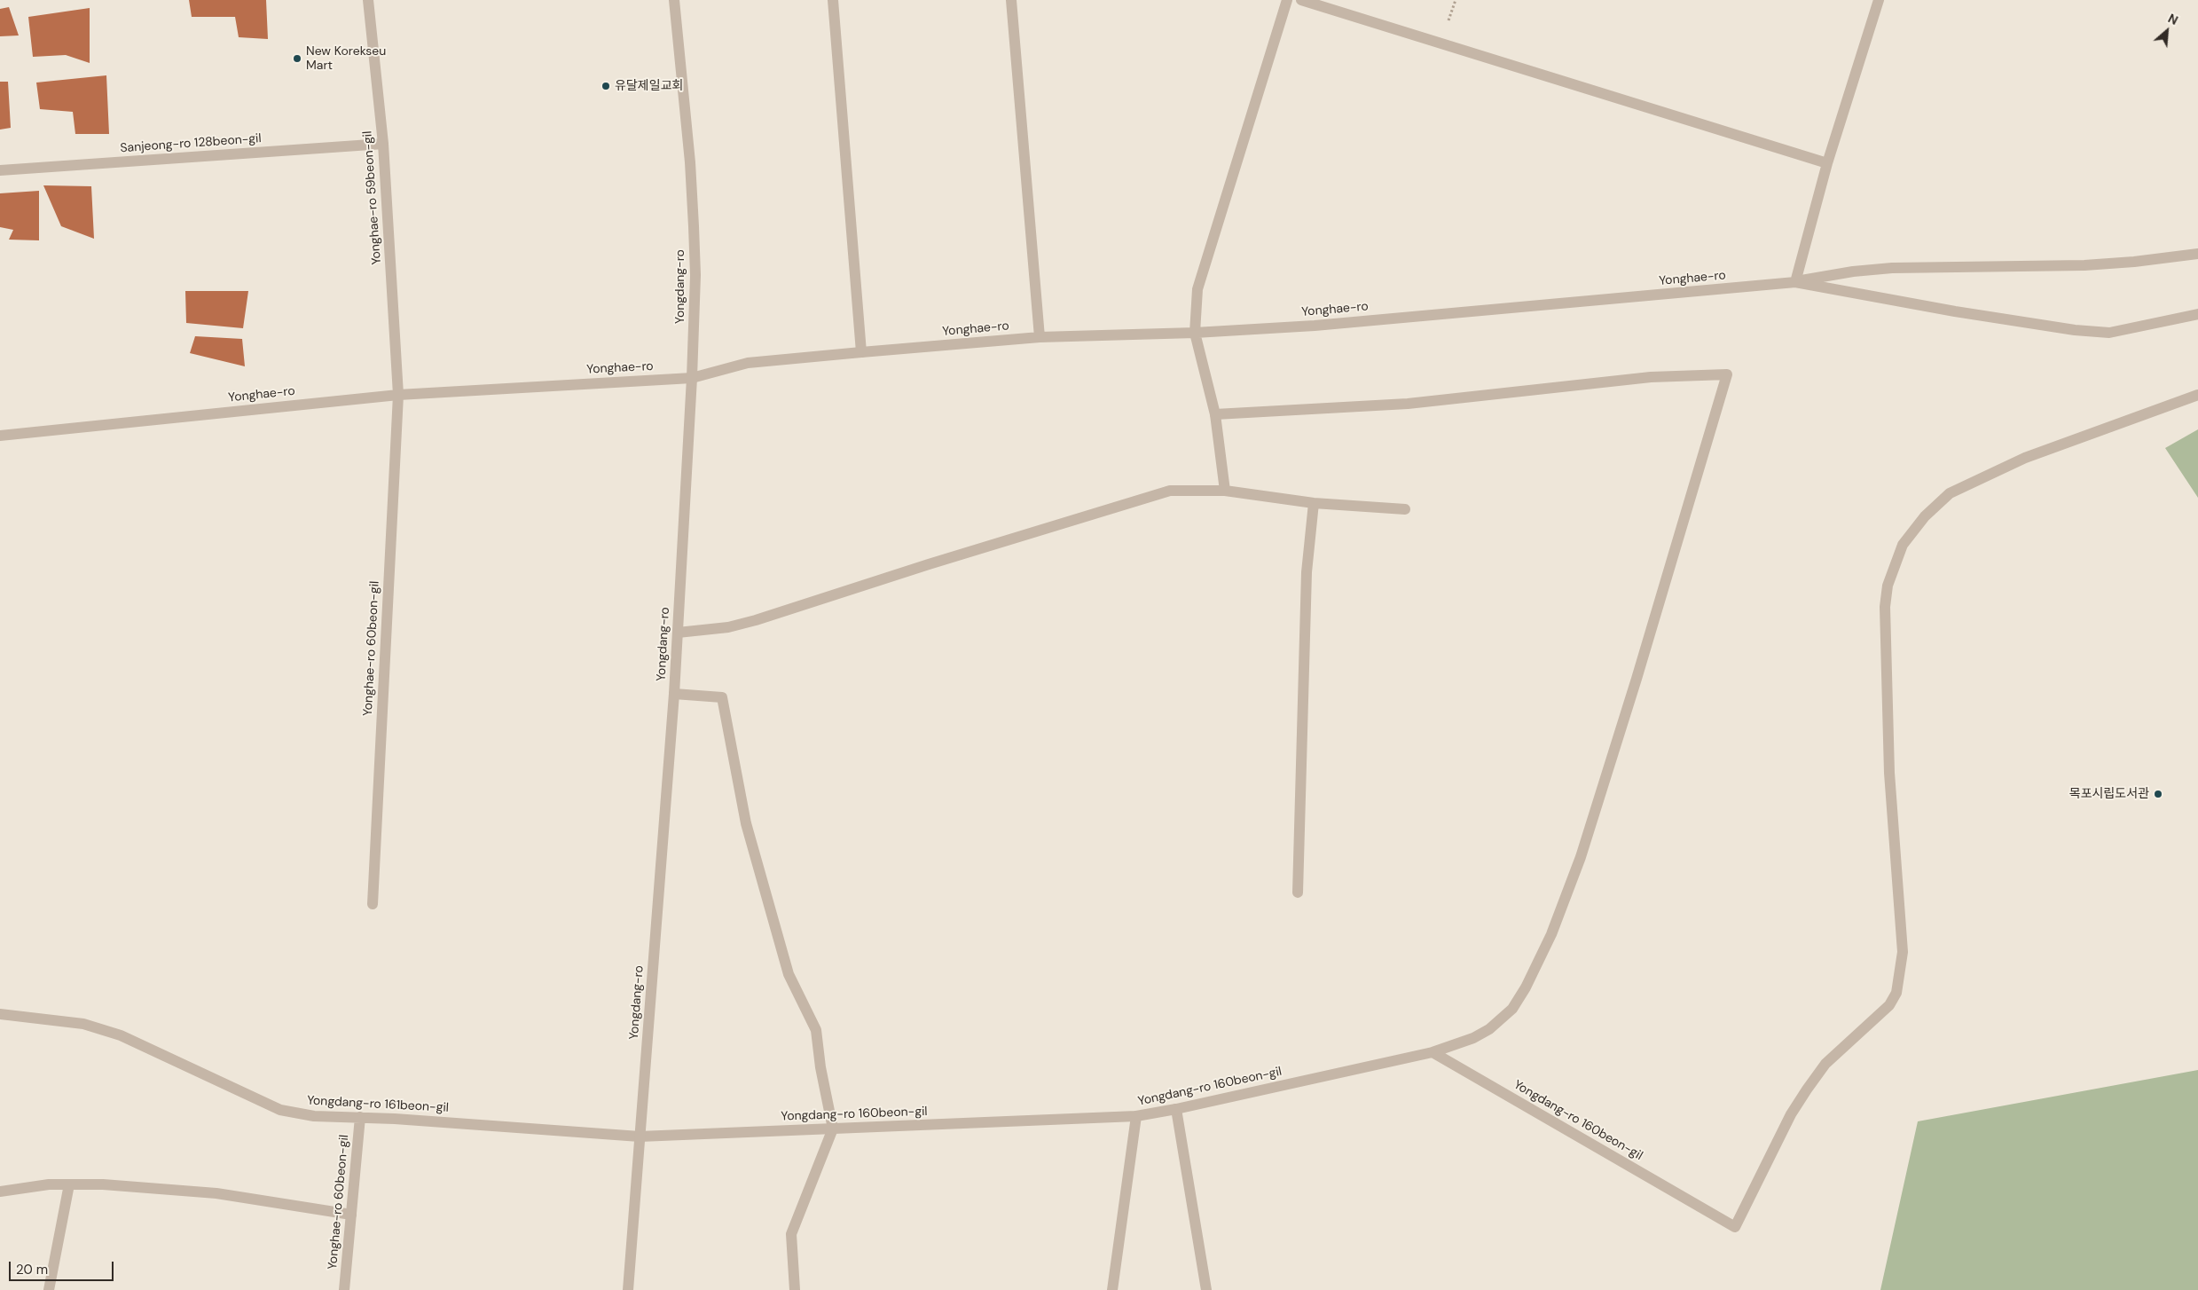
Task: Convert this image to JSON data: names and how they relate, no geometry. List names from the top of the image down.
{
  "streets": {
    "street": [
      "Sanjeong-ro 128beon-gil",
      "Yonghae-ro 59beon-gil",
      "Yonghae-ro",
      "Yongdang-ro",
      "Yonghae-ro 60beon-gil",
      "Yongdang-ro 160beon-gil",
      "Yongdang-ro 161beon-gil"
    ]
  },
  "crossings": [
    ["Sanjeong-ro 128beon-gil", "Yonghae-ro 59beon-gil"],
    ["Yonghae-ro 59beon-gil", "Yonghae-ro"],
    ["Yonghae-ro 59beon-gil", "Yonghae-ro 60beon-gil"],
    ["Yonghae-ro", "Yongdang-ro"],
    ["Yonghae-ro", "Yonghae-ro 60beon-gil"],
    ["Yongdang-ro", "Yongdang-ro 160beon-gil"],
    ["Yongdang-ro", "Yongdang-ro 161beon-gil"],
    ["Yonghae-ro 60beon-gil", "Yongdang-ro 161beon-gil"],
    ["Yongdang-ro 160beon-gil", "Yongdang-ro 161beon-gil"]
  ],
  "places": ["New Korekseu Mart", "유달제일교회", "목포시립도서관"],
  "scale_bar": "20 m",
  "north": "top right"
}
